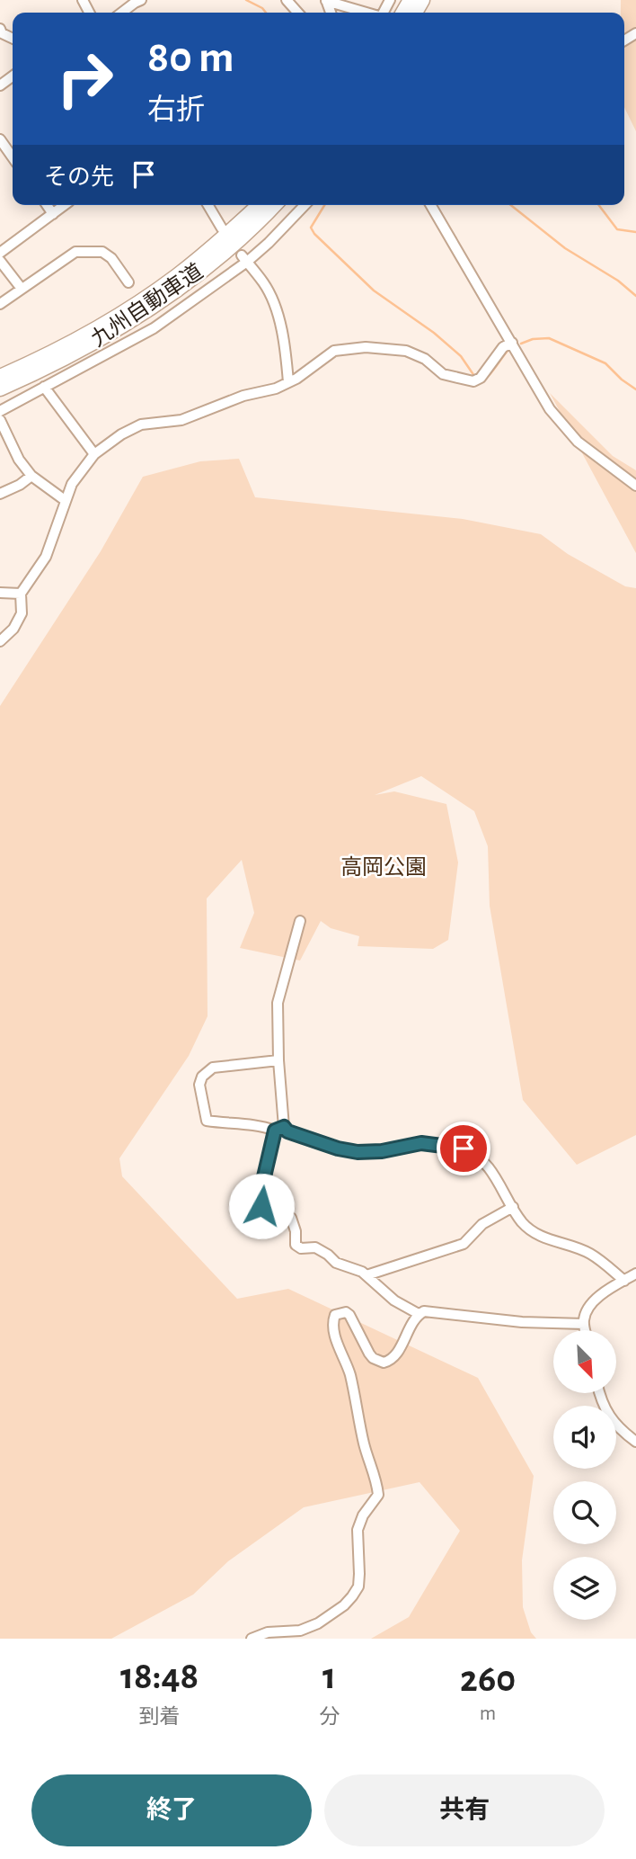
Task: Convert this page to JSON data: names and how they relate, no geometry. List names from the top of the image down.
{
  "streets": {
    "highway": ["九州自動車道"]
  },
  "parks": ["高岡公園"],
  "north": "bottom right",
  "page": {
    "turn": ["80 m", "右折"],
    "then": "その先",
    "eta": [
      "18:48",
      "到着",
      "1",
      "分",
      "260",
      "m"
    ],
    "buttons": ["終了", "共有"]
  }
}
